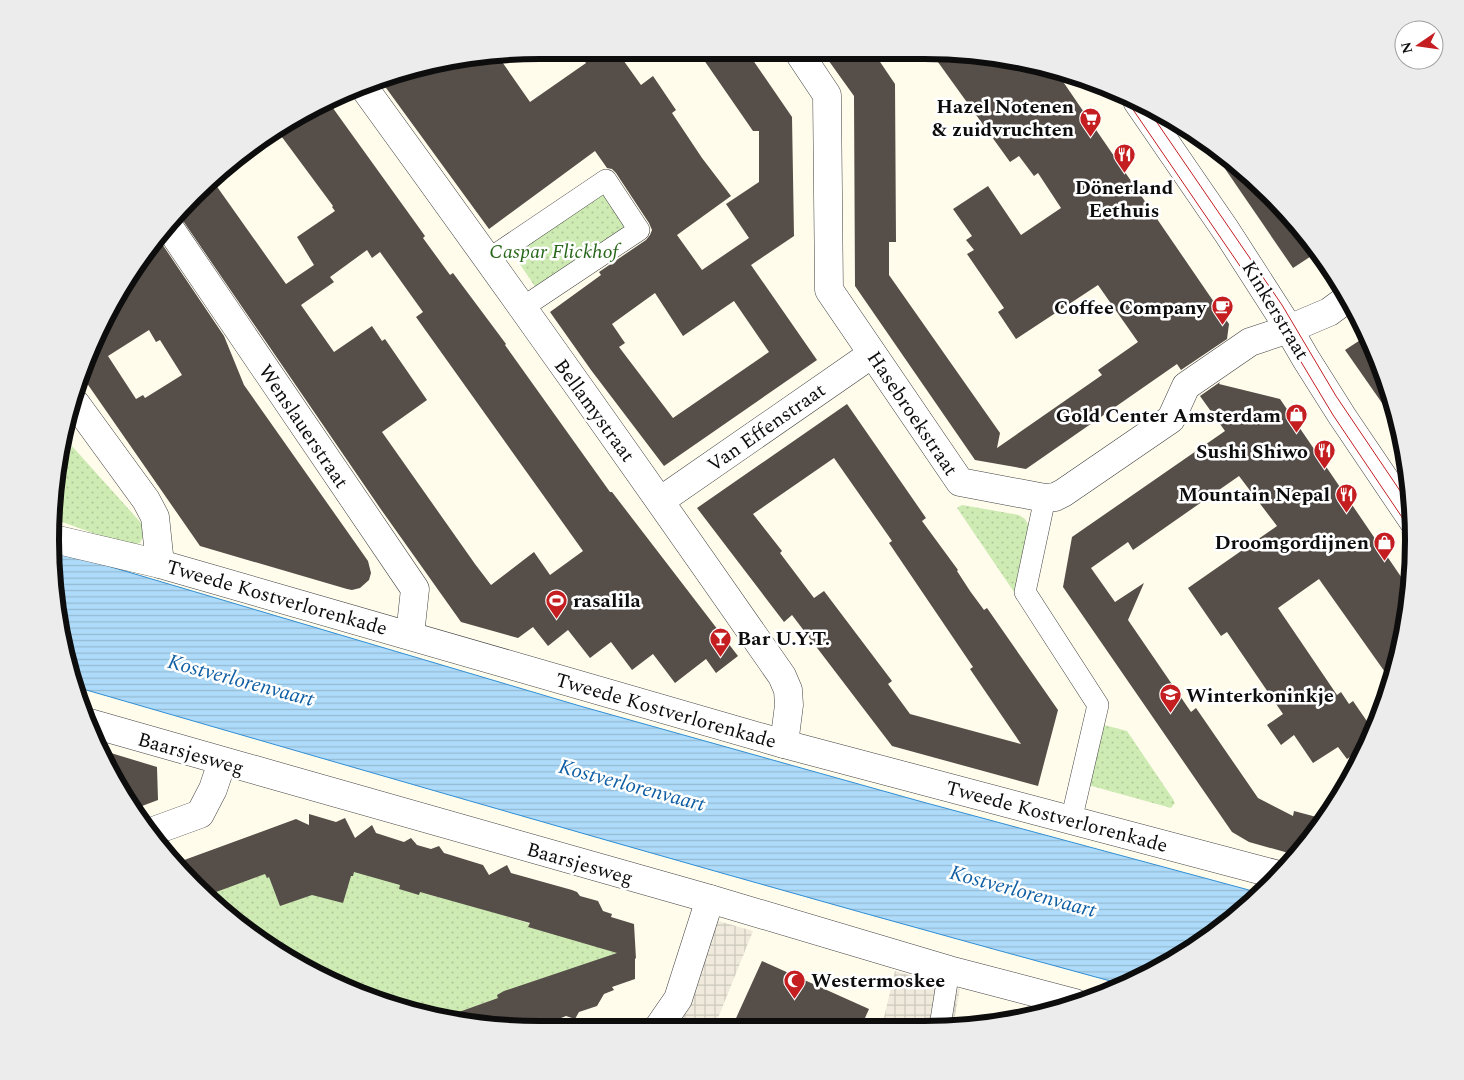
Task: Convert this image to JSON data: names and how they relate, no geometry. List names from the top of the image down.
{
  "streets": {
    "street": [
      "Kinkerstraat",
      "Bellamystraat",
      "Hasebroekstraat",
      "Wenslauerstraat",
      "Van Effenstraat",
      "Tweede Kostverlorenkade",
      "Baarsjesweg"
    ]
  },
  "crossings": [
    ["Bellamystraat", "Van Effenstraat"],
    ["Bellamystraat", "Tweede Kostverlorenkade"],
    ["Hasebroekstraat", "Van Effenstraat"],
    ["Wenslauerstraat", "Tweede Kostverlorenkade"]
  ],
  "water": ["Kostverlorenvaart"],
  "parks": ["Caspar Flickhof"],
  "places": {
    "supermarket": ["Hazel Notenen & zuidvruchten"],
    "restaurant": ["Dönerland Eethuis", "Sushi Shiwo", "Mountain Nepal"],
    "cafe": ["Coffee Company"],
    "shop": ["Gold Center Amsterdam", "Droomgordijnen"],
    "sports": ["rasalila"],
    "bar": ["Bar U.Y.T."],
    "school or university": ["Winterkoninkje"],
    "mosque": ["Westermoskee"]
  },
  "north": "left"
}
